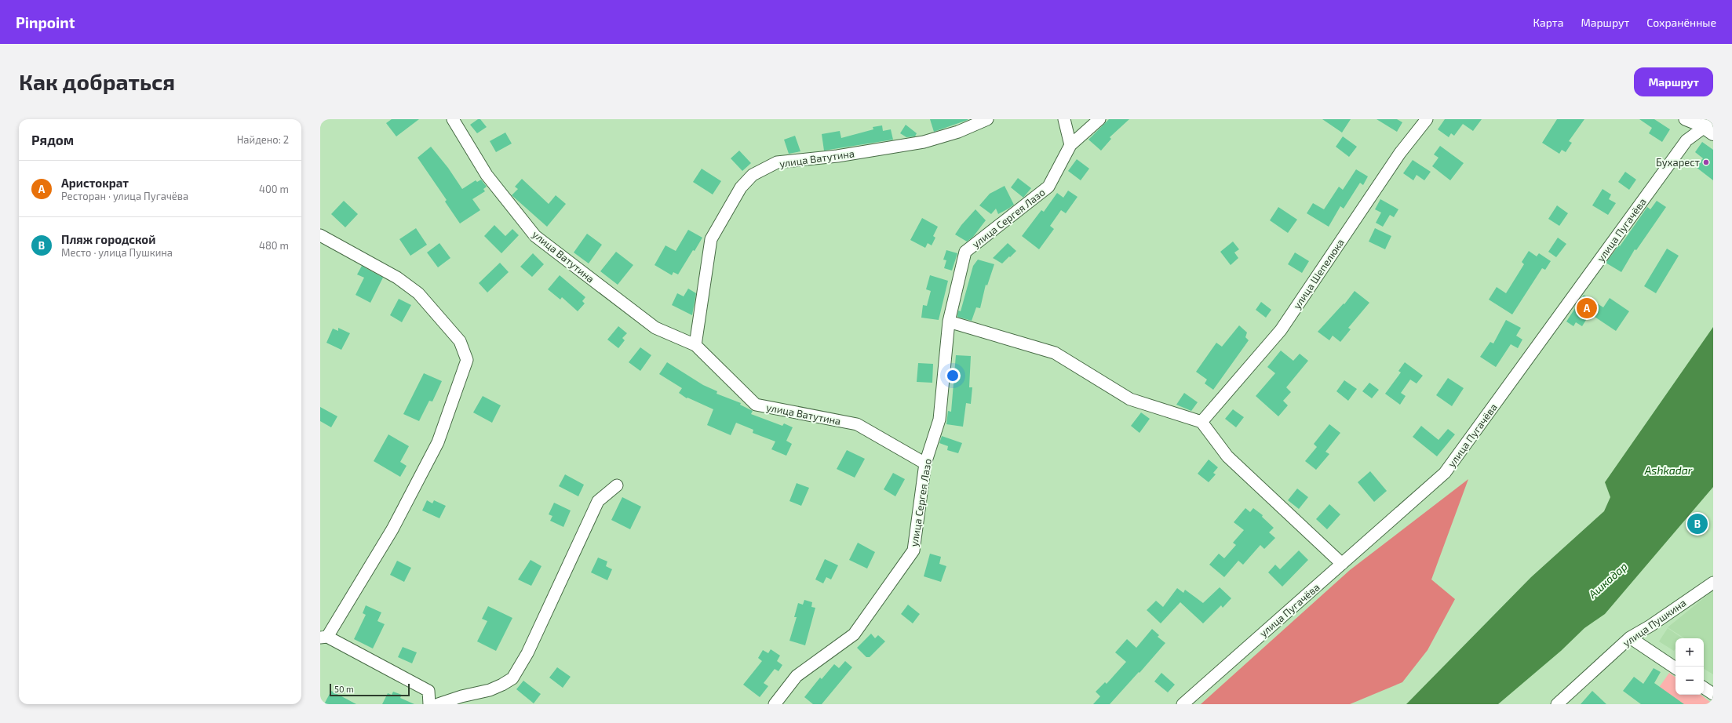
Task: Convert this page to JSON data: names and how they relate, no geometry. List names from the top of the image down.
{
  "streets": {
    "street": [
      "улица Ватутина",
      "улица Сергея Лазо",
      "улица Пугачёва",
      "улица Шепелюка",
      "улица Пушкина"
    ]
  },
  "crossings": [
    ["улица Ватутина", "улица Сергея Лазо"]
  ],
  "water": ["Ashkadar", "Ашкадар"],
  "places": ["Бухарест"],
  "scale_bar": "50 m",
  "page": {
    "header": "Pinpoint",
    "nav": ["Карта", "Маршрут", "Сохранённые"],
    "buttons": "Маршрут",
    "title": "Как добраться",
    "heading": ["Рядом", "Найдено: 2"],
    "list": [
      {
        "mark": "A",
        "name": "Аристократ",
        "note": "Ресторан · улица Пугачёва",
        "value": "400 m"
      },
      {
        "mark": "B",
        "name": "Пляж городской",
        "note": "Место · улица Пушкина",
        "value": "480 m"
      }
    ],
    "pins": ["A", "B"],
    "map_buttons": ["+", "−"],
    "scale": "50 m"
  }
}
